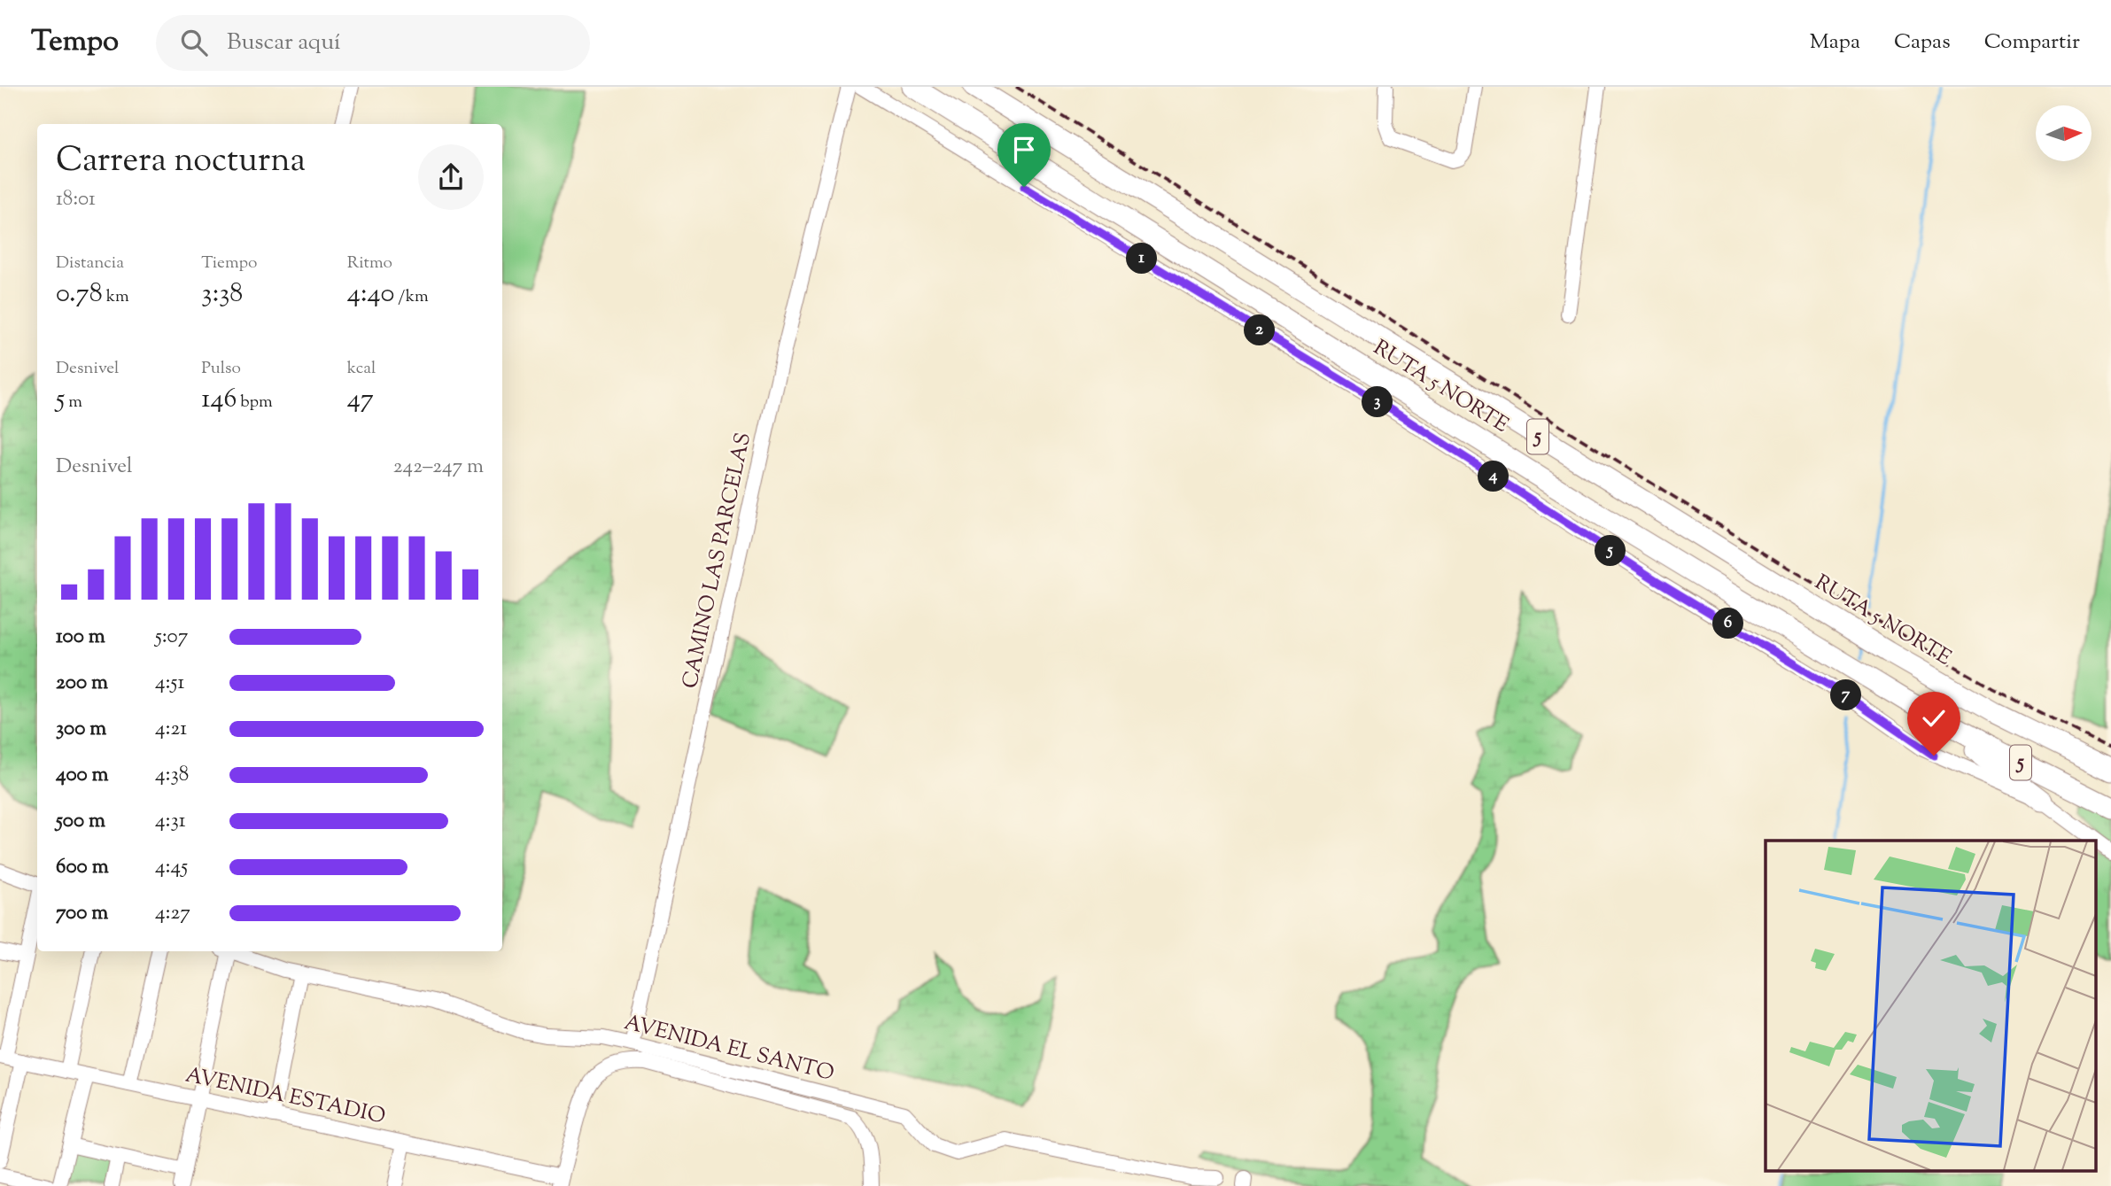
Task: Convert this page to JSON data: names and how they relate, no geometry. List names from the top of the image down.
{
  "streets": {
    "highway": ["RUTA 5 NORTE", "5"],
    "street": ["CAMINO LAS PARCELAS", "AVENIDA EL SANTO", "AVENIDA ESTADIO"]
  },
  "crossings": [
    ["CAMINO LAS PARCELAS", "AVENIDA EL SANTO"]
  ],
  "north": "right",
  "page": {
    "header": "Tempo",
    "search": "Buscar aquí",
    "nav": ["Mapa", "Capas", "Compartir"],
    "heading": ["Carrera nocturna", "18:01"],
    "stats": [
      ["Distancia", "0.78 km"],
      ["Tiempo", "3:38"],
      ["Ritmo", "4:40 /km"],
      ["Desnivel", "5 m"],
      ["Pulso", "146 bpm"],
      ["kcal", "47"]
    ],
    "pins": [
      "1",
      "2",
      "3",
      "4",
      "5",
      "6",
      "7"
    ],
    "chart": ["Desnivel", "242–247 m"],
    "list": [
      {
        "name": "100 m",
        "note": "5:07"
      },
      {
        "name": "200 m",
        "note": "4:51"
      },
      {
        "name": "300 m",
        "note": "4:21"
      },
      {
        "name": "400 m",
        "note": "4:38"
      },
      {
        "name": "500 m",
        "note": "4:31"
      },
      {
        "name": "600 m",
        "note": "4:45"
      },
      {
        "name": "700 m",
        "note": "4:27"
      }
    ]
  }
}
